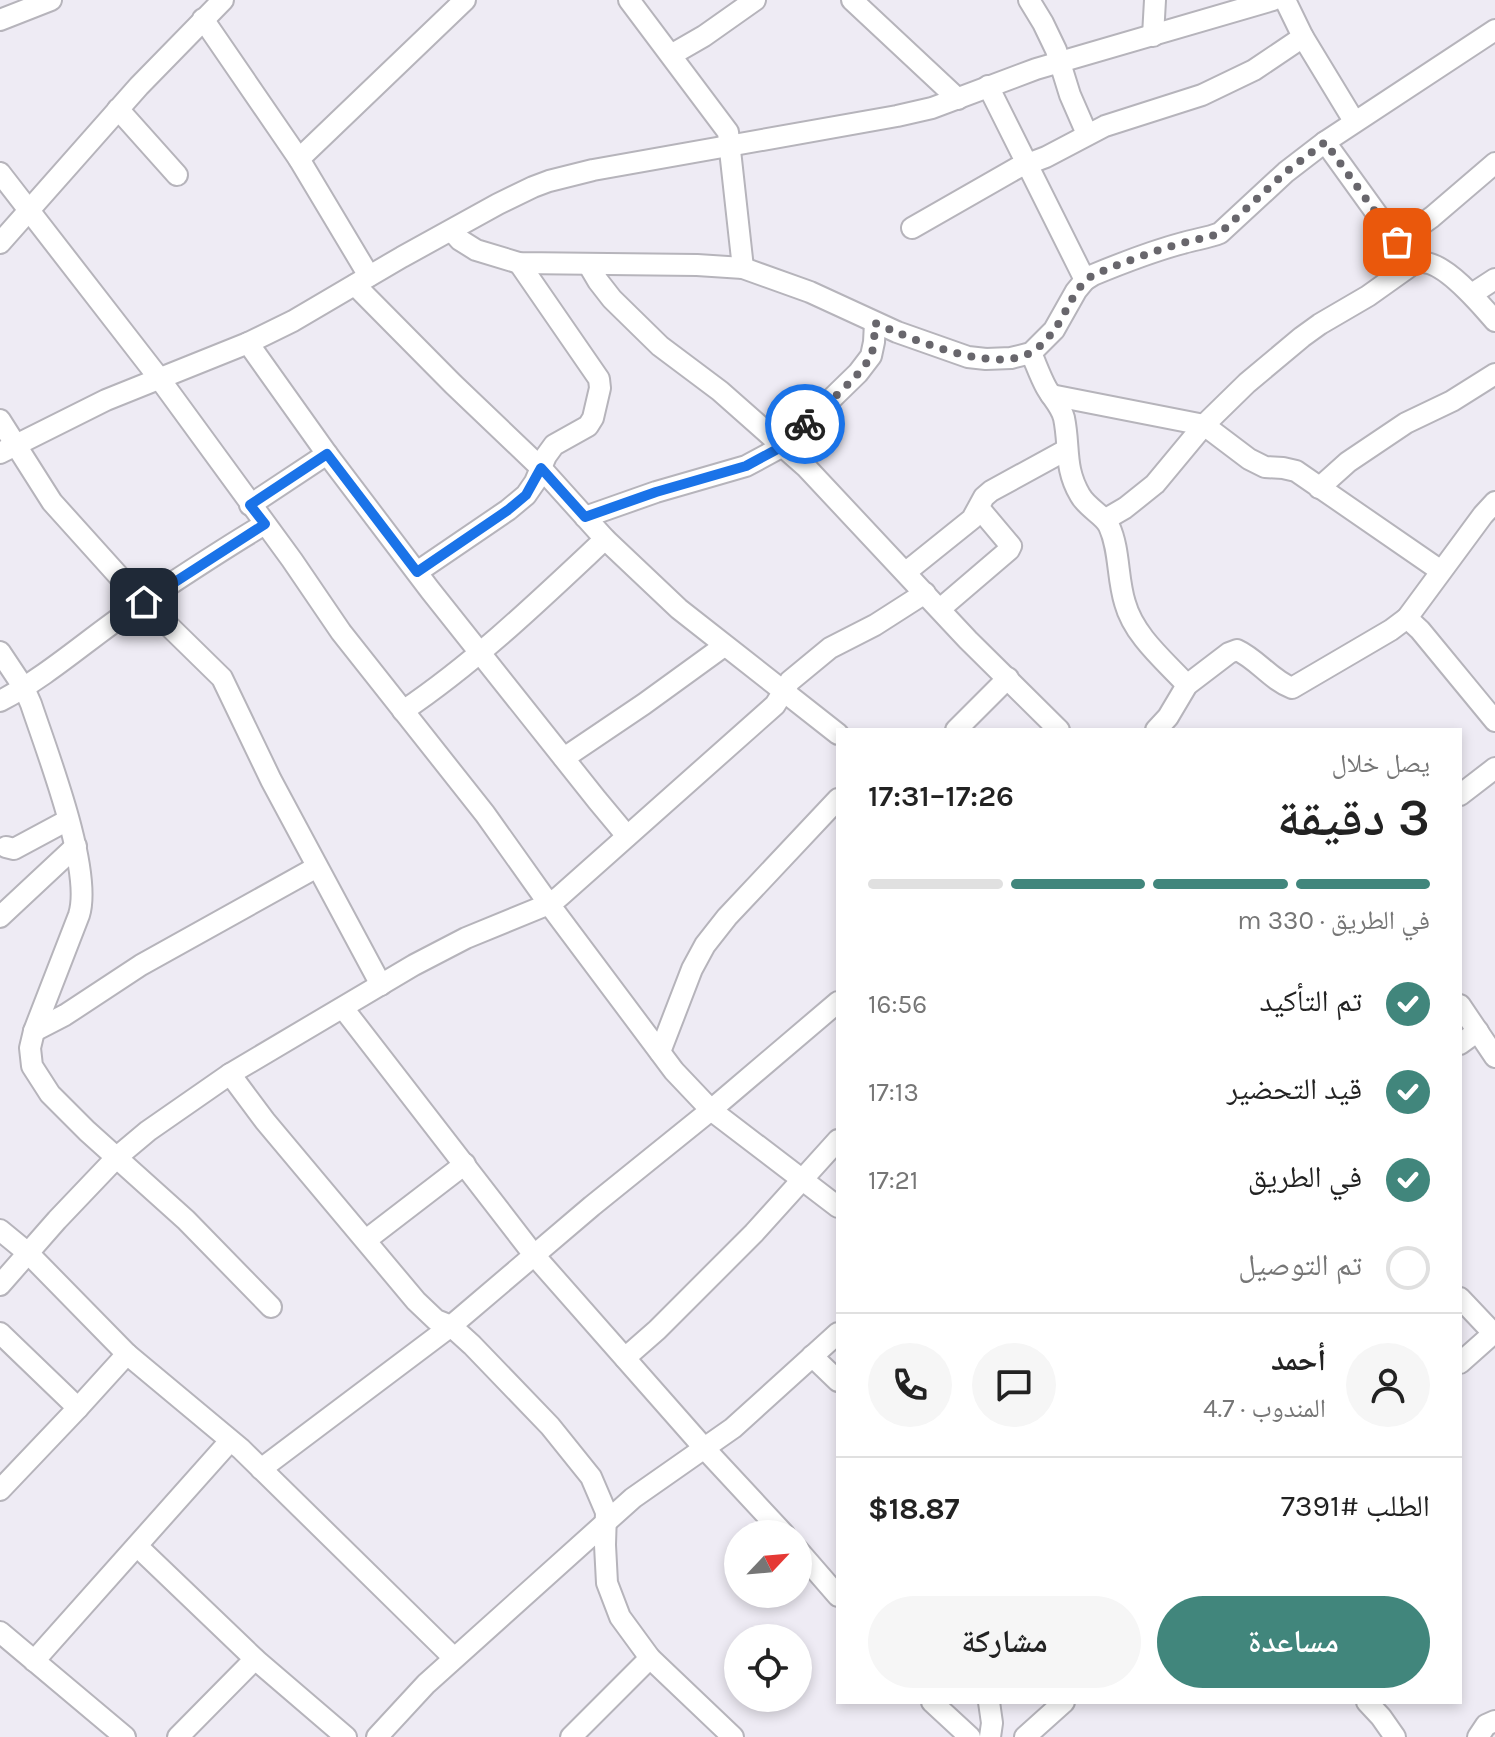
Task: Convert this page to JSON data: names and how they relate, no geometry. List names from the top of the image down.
{
  "north": "top right",
  "page": {
    "heading": ["3 دقيقة", "يصل خلال", "17:26–17:31"],
    "panel": [
      "أحمد",
      "المندوب · 4.7",
      "الطلب #7391",
      "$18.87"
    ],
    "bar": "في الطريق · 330 m",
    "list": [
      ["تم التأكيد", "16:56"],
      ["قيد التحضير", "17:13"],
      ["في الطريق", "17:21"],
      "تم التوصيل"
    ],
    "buttons": ["مساعدة", "مشاركة"]
  }
}
